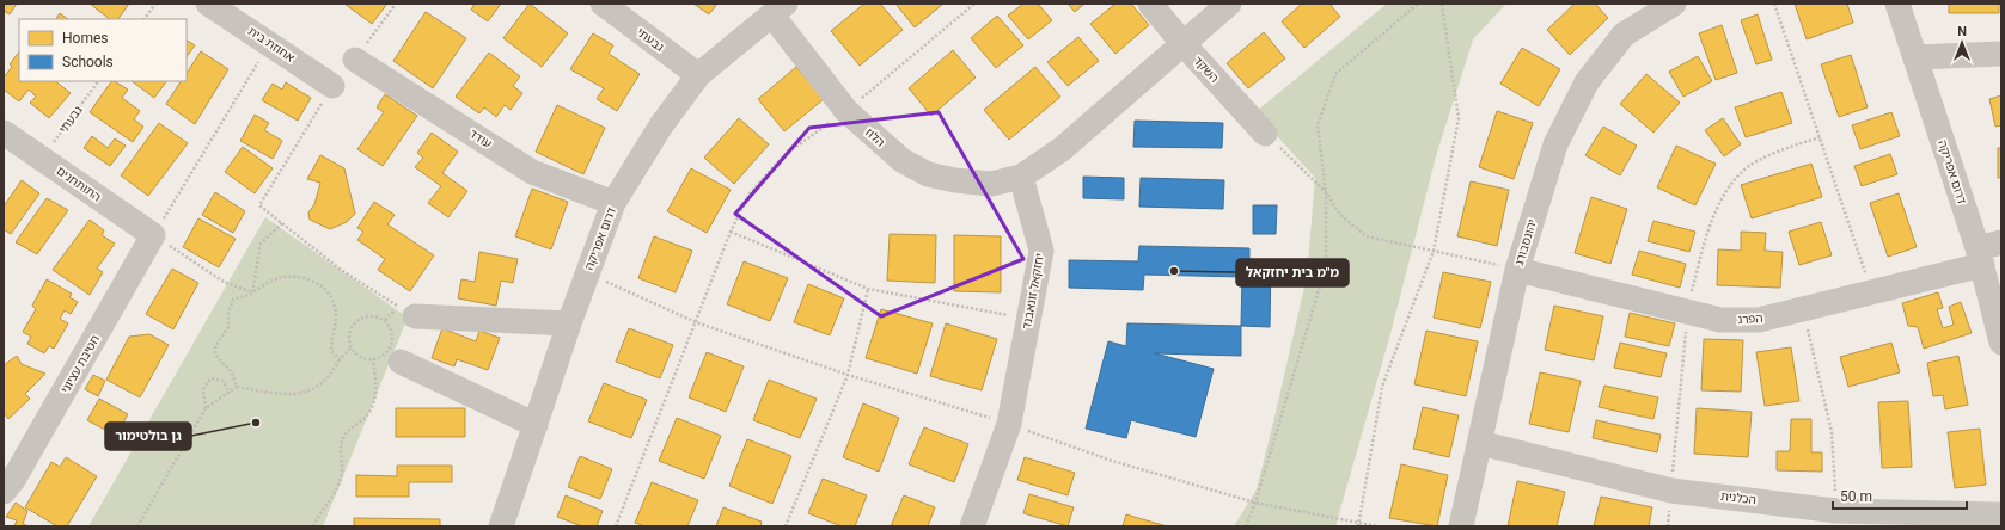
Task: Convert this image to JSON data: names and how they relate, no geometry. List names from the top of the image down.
{
  "streets": {
    "street": [
      "גבעתי",
      "אחוזת בית",
      "השקד",
      "הלוז",
      "עודד",
      "דרום אפריקה",
      "התותחנים",
      "יהונסבורג",
      "יחזקאל זונאבנד",
      "הפרג",
      "חטיבת עציוני",
      "הכלנית"
    ]
  },
  "crossings": [
    ["גבעתי", "דרום אפריקה"],
    ["גבעתי", "התותחנים"],
    ["הלוז", "דרום אפריקה"],
    ["הלוז", "יחזקאל זונאבנד"],
    ["עודד", "דרום אפריקה"],
    ["דרום אפריקה", "הפרג"],
    ["התותחנים", "חטיבת עציוני"],
    ["יהונסבורג", "הפרג"],
    ["יהונסבורג", "הכלנית"]
  ],
  "places": ["מ\"מ בית יחזקאל", "גן בולטימור"],
  "legend": ["Homes", "Schools"],
  "scale_bar": "50 m",
  "north": "top"
}
